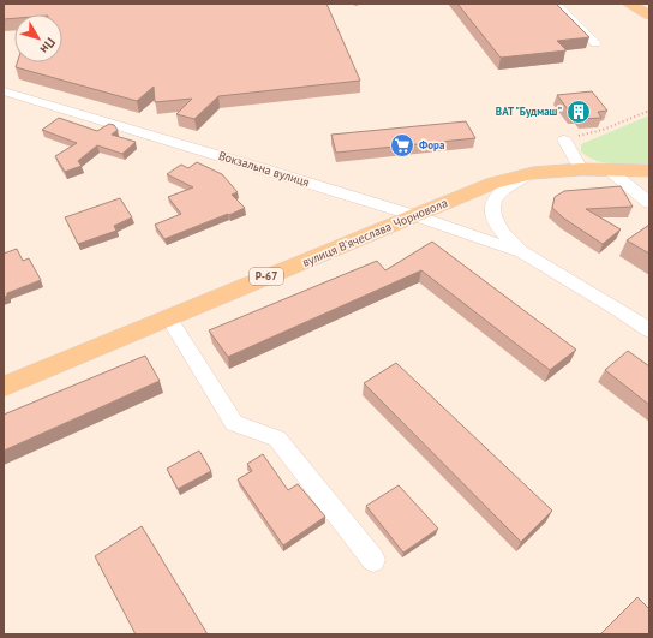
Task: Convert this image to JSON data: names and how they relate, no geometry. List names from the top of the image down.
{
  "streets": {
    "main road": ["вулиця В'ячеслава Чорновола", "Р-67"],
    "street": ["Вокзальна вулиця"]
  },
  "crossings": [
    ["Вокзальна вулиця", "вулиця В'ячеслава Чорновола"]
  ],
  "places": {
    "building": ["ВАТ \"Будмаш\""],
    "supermarket": ["Фора"]
  },
  "north": "bottom right"
}
